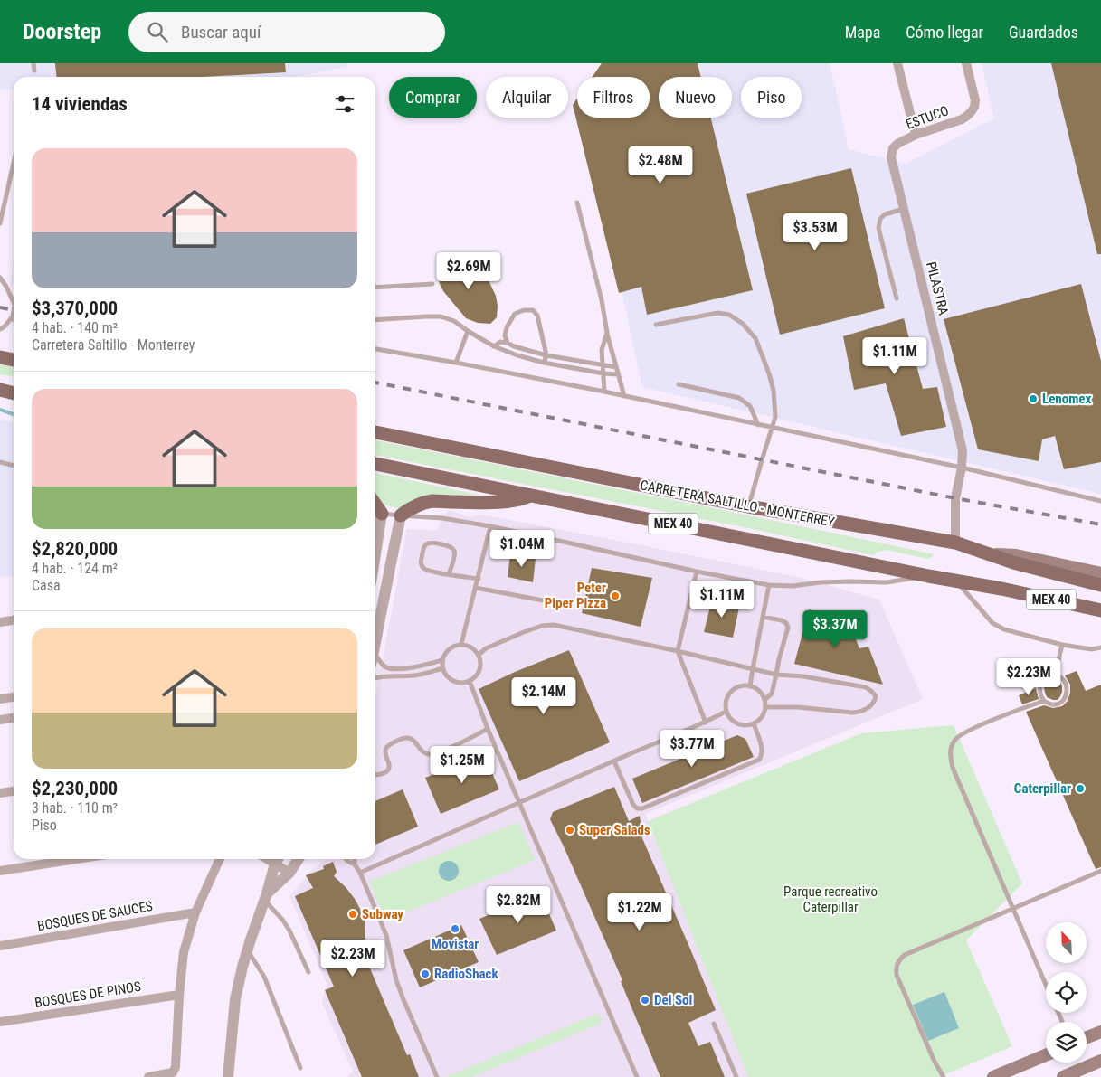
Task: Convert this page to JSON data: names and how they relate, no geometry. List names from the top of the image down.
{
  "streets": {
    "main road": ["CARRETERA SALTILLO - MONTERREY", "MEX 40"],
    "street": [
      "ESTUCO",
      "PILASTRA",
      "BOSQUES DE SAUCES",
      "BOSQUES DE PINOS"
    ]
  },
  "crossings": [
    ["ESTUCO", "PILASTRA"],
    ["PILASTRA", "CARRETERA SALTILLO - MONTERREY"],
    ["CARRETERA SALTILLO - MONTERREY", "MEX 40"]
  ],
  "parks": ["Parque recreativo Caterpillar"],
  "places": [
    "Lenomex",
    "Peter Piper Pizza",
    "Caterpillar",
    "Super Salads",
    "Subway",
    "Movistar",
    "RadioShack",
    "Del Sol"
  ],
  "north": "top left",
  "page": {
    "header": "Doorstep",
    "search": "Buscar aquí",
    "nav": ["Mapa", "Cómo llegar", "Guardados"],
    "chip": [
      "Comprar",
      "Alquilar",
      "Filtros",
      "Nuevo",
      "Piso"
    ],
    "heading": "14 viviendas",
    "list": [
      {
        "name": "$3,370,000",
        "note": "4 hab. · 140 m² · Carretera Saltillo - Monterrey"
      },
      {
        "name": "$2,820,000",
        "note": "4 hab. · 124 m² · Casa"
      },
      {
        "name": "$2,230,000",
        "note": "3 hab. · 110 m² · Piso"
      }
    ],
    "price": [
      "$2.48M",
      "$3.53M",
      "$2.69M",
      "$1.11M",
      "$1.04M",
      "$1.11M",
      "$3.37M",
      "$2.23M",
      "$2.14M",
      "$3.77M",
      "$1.25M",
      "$2.82M",
      "$1.22M",
      "$2.23M"
    ]
  }
}
